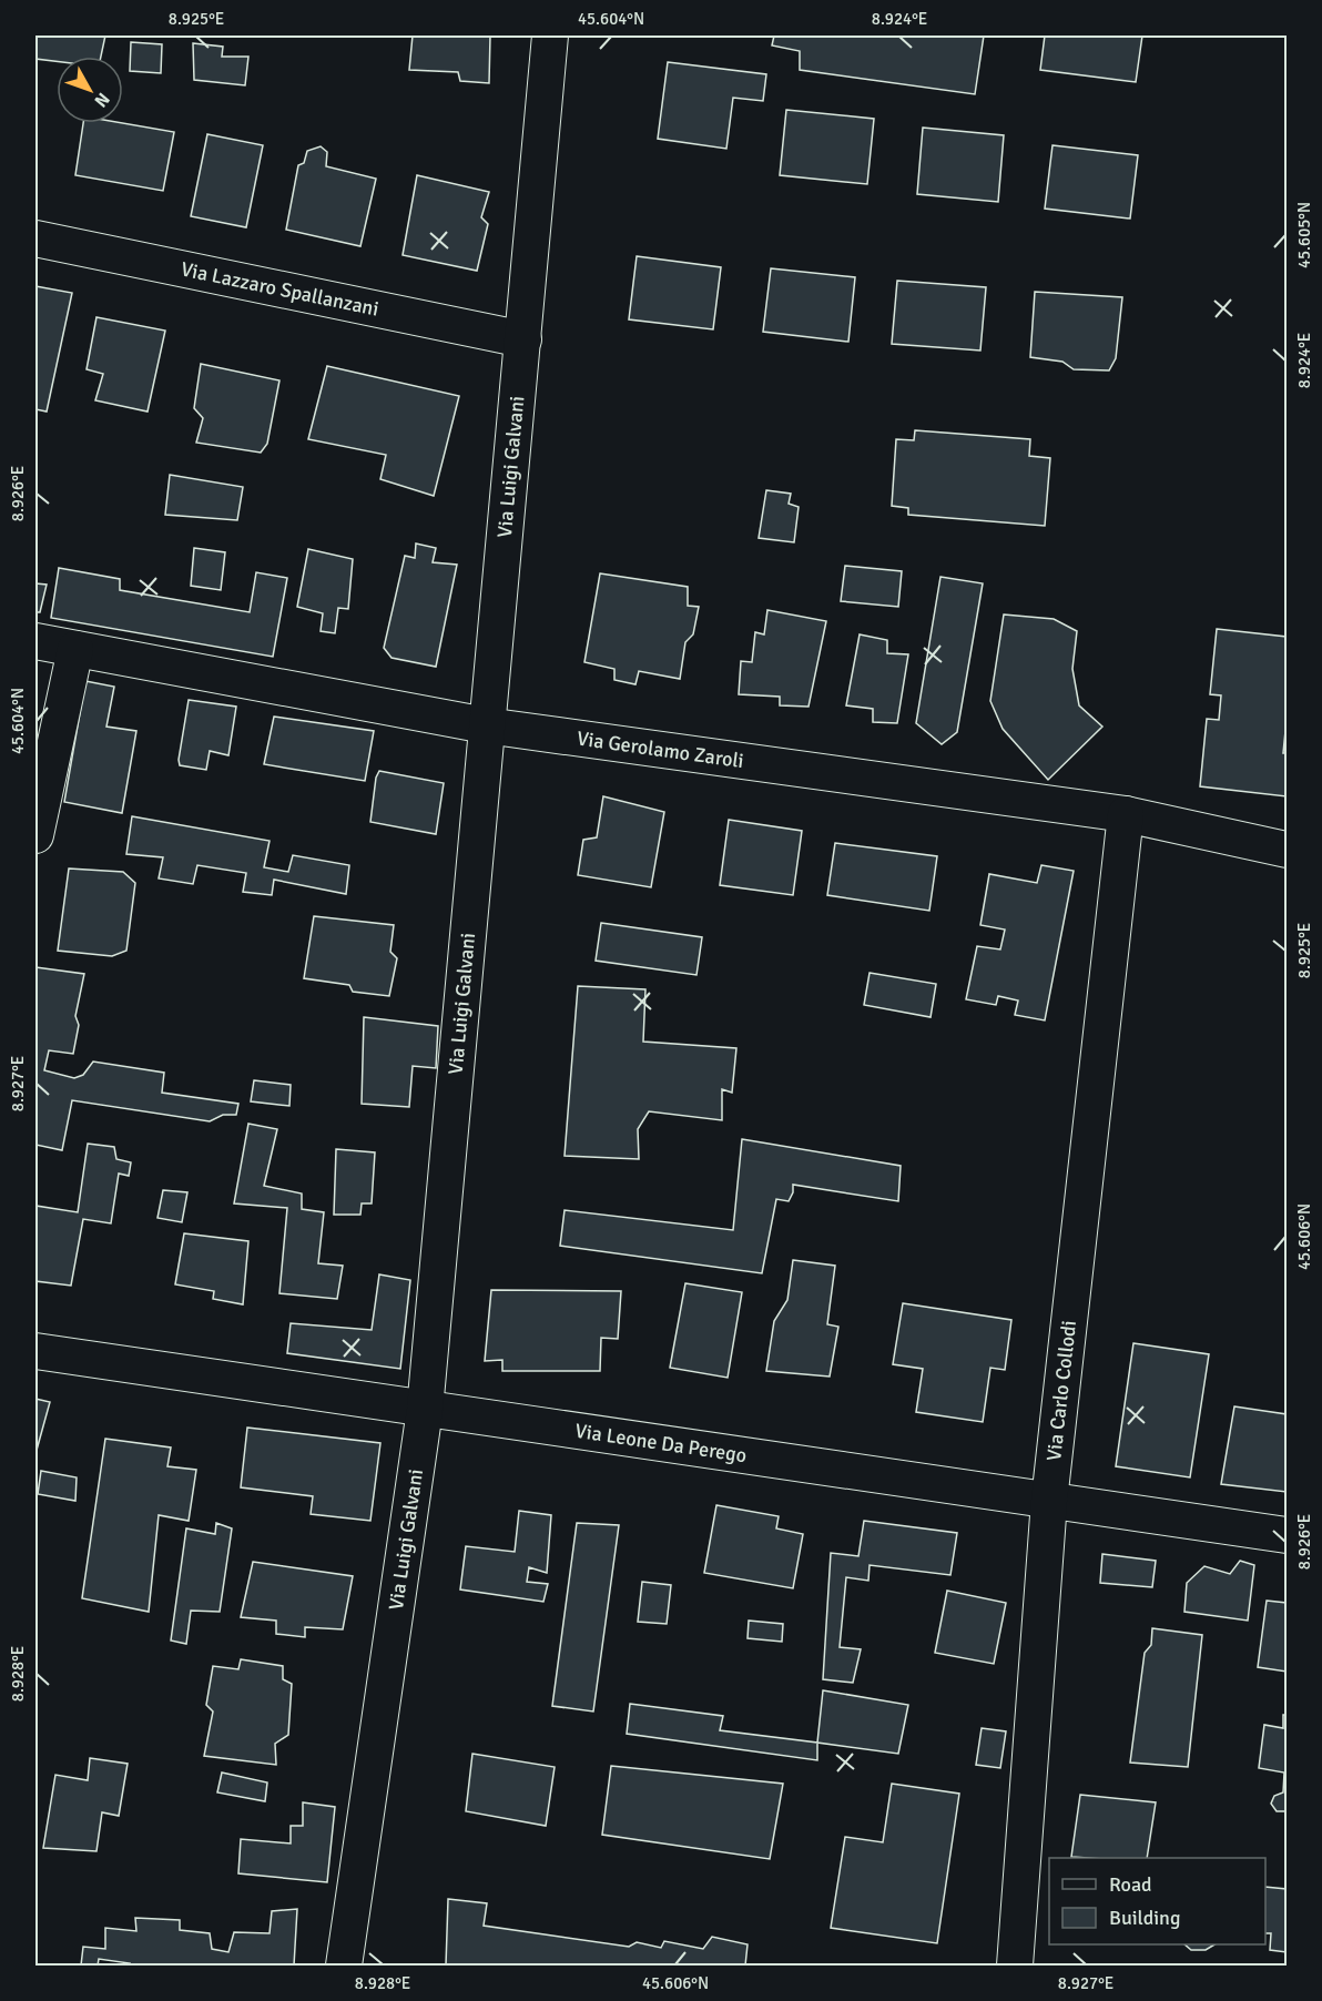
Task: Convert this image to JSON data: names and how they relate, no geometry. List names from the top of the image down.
{
  "streets": {
    "street": [
      "Via Lazzaro Spallanzani",
      "Via Luigi Galvani",
      "Via Gerolamo Zaroli",
      "Via Carlo Collodi",
      "Via Leone Da Perego"
    ]
  },
  "crossings": [
    ["Via Lazzaro Spallanzani", "Via Luigi Galvani"],
    ["Via Luigi Galvani", "Via Gerolamo Zaroli"],
    ["Via Luigi Galvani", "Via Leone Da Perego"],
    ["Via Gerolamo Zaroli", "Via Carlo Collodi"],
    ["Via Carlo Collodi", "Via Leone Da Perego"]
  ],
  "legend": ["Road", "Building"],
  "north": "bottom right",
  "coordinates": [
    "8.925°E",
    "45.604°N",
    "8.924°E",
    "45.605°N",
    "8.926°E",
    "8.927°E",
    "45.606°N",
    "8.928°E"
  ]
}
